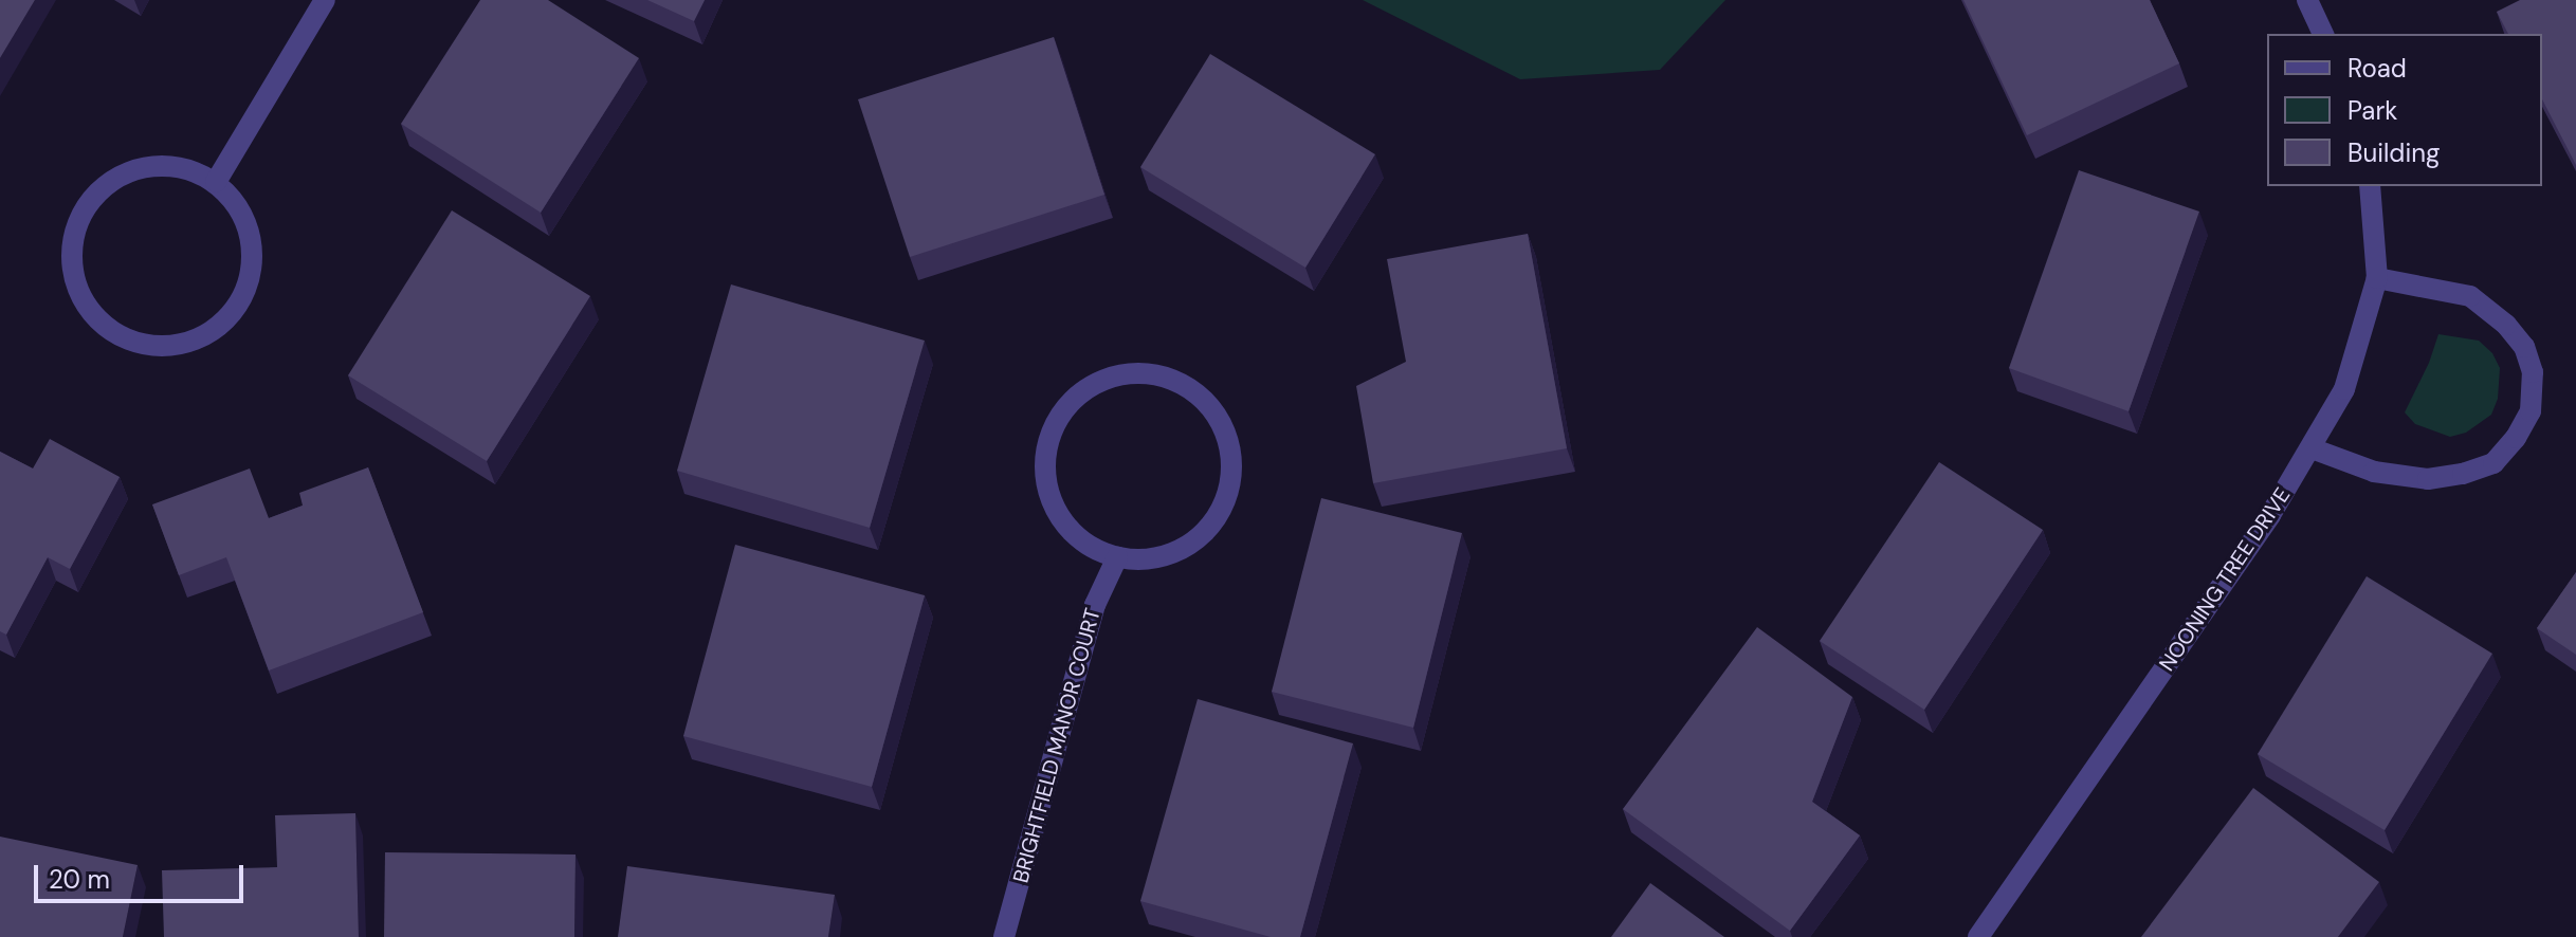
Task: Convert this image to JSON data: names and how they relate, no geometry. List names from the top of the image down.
{
  "streets": {
    "street": ["NOONING TREE DRIVE", "BRIGHTFIELD MANOR COURT"]
  },
  "legend": ["Road", "Park", "Building"],
  "scale_bar": "20 m"
}
